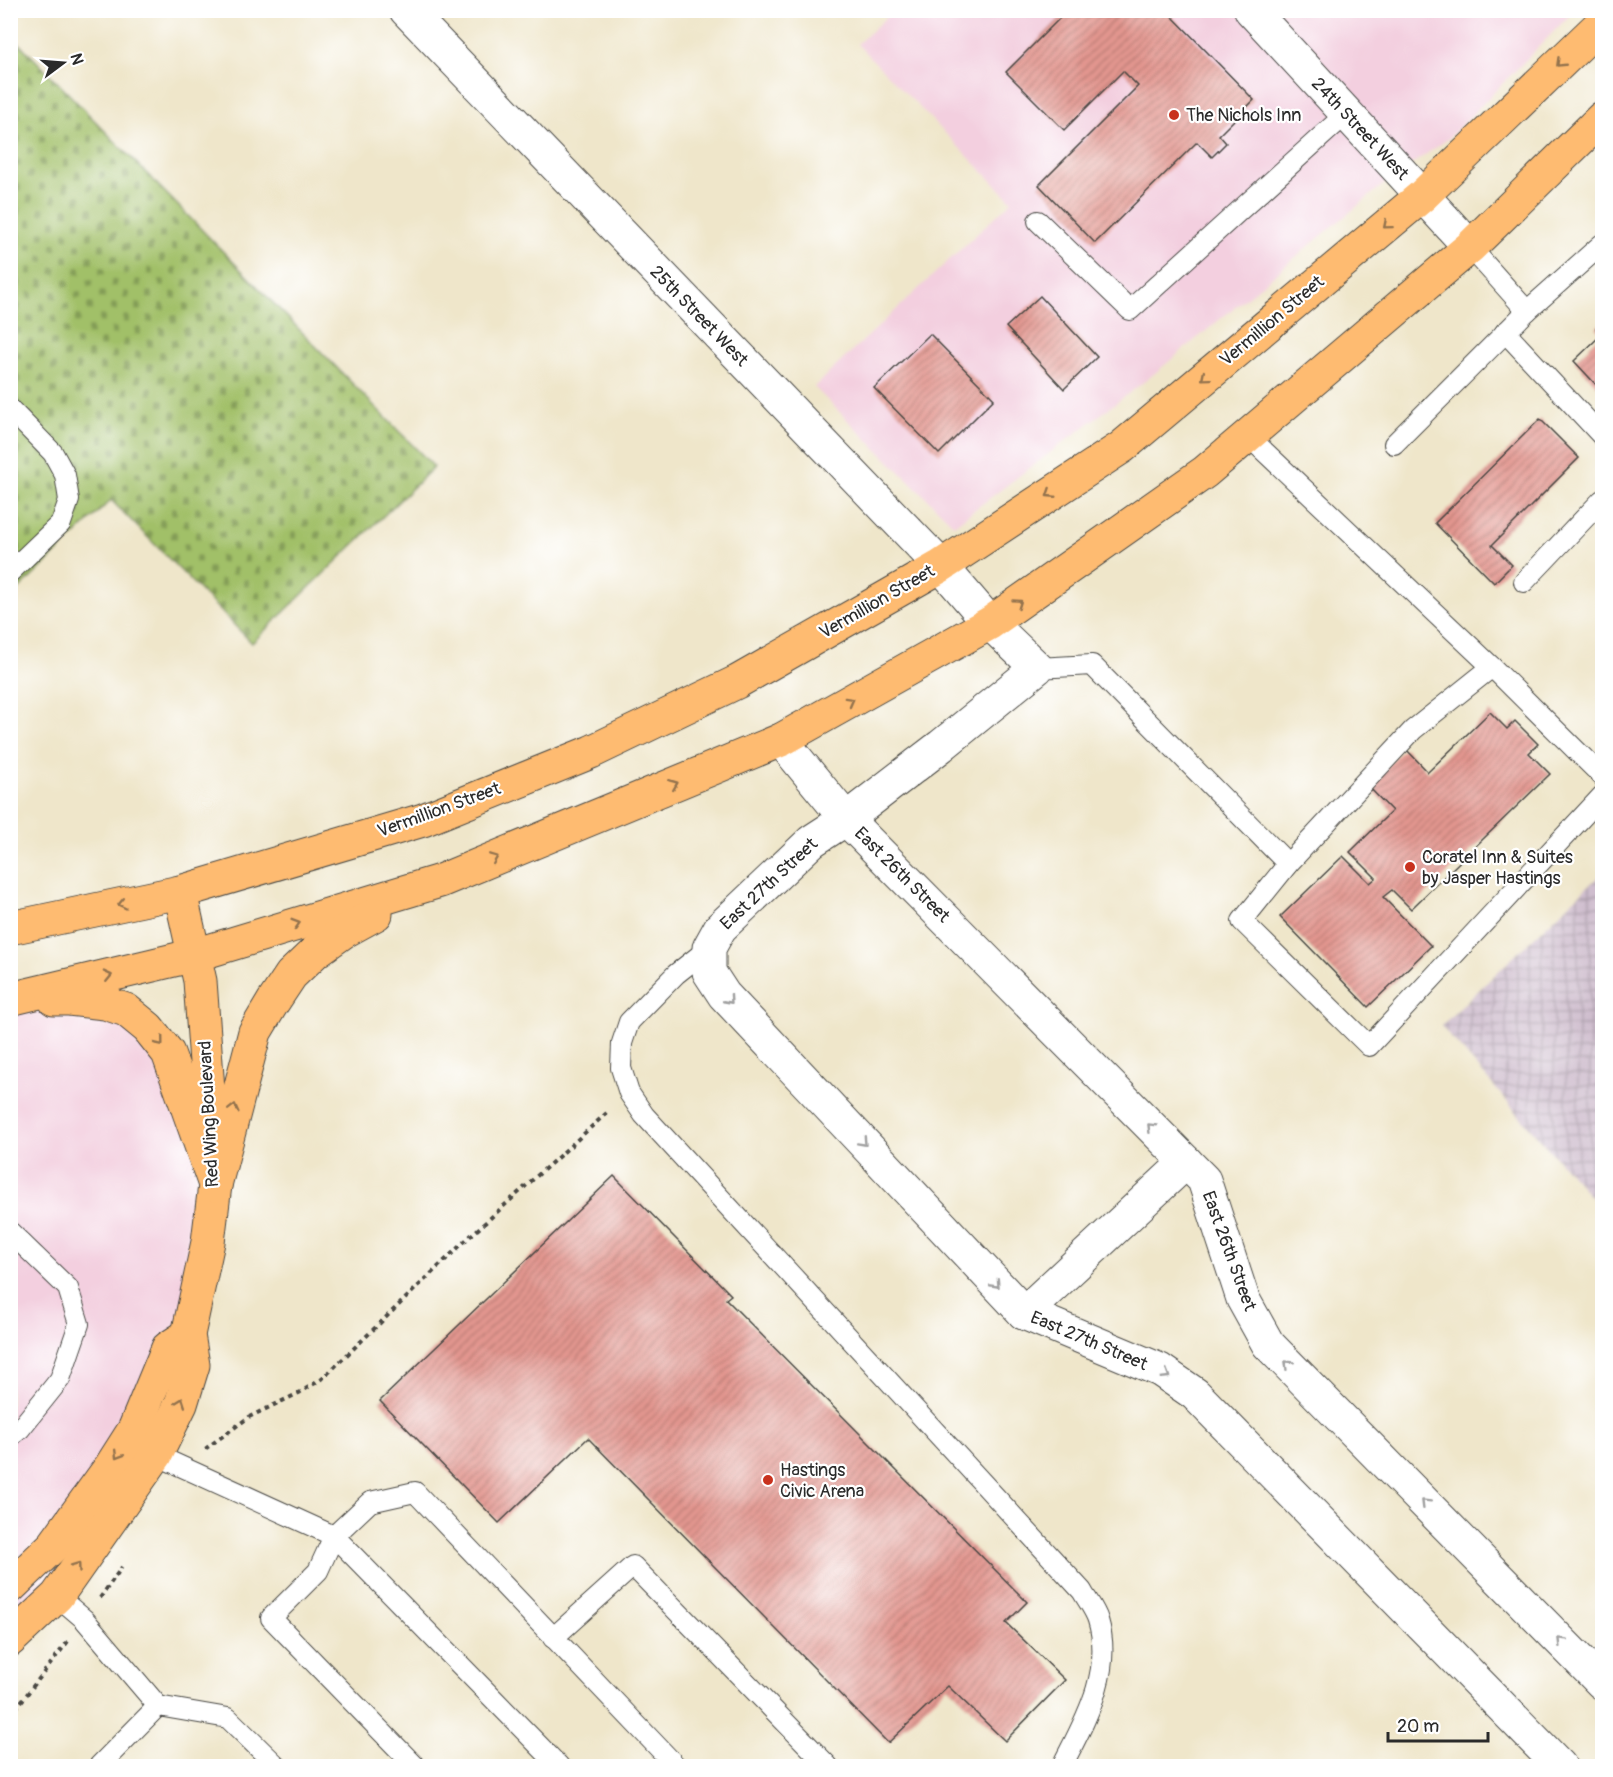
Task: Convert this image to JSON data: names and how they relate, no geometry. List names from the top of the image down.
{
  "streets": {
    "main road": ["Vermillion Street", "Red Wing Boulevard"],
    "street": [
      "24th Street West",
      "25th Street West",
      "East 26th Street",
      "East 27th Street"
    ]
  },
  "crossings": [
    ["24th Street West", "Vermillion Street"],
    ["25th Street West", "Vermillion Street"],
    ["25th Street West", "East 27th Street"],
    ["Vermillion Street", "Red Wing Boulevard"],
    ["East 26th Street", "East 27th Street"]
  ],
  "one_way": ["East 26th Street", "East 27th Street"],
  "places": ["The Nichols Inn", "Coratel Inn & Suites by Jasper Hastings", "Hastings Civic Arena"],
  "scale_bar": "20 m",
  "north": "right"
}
